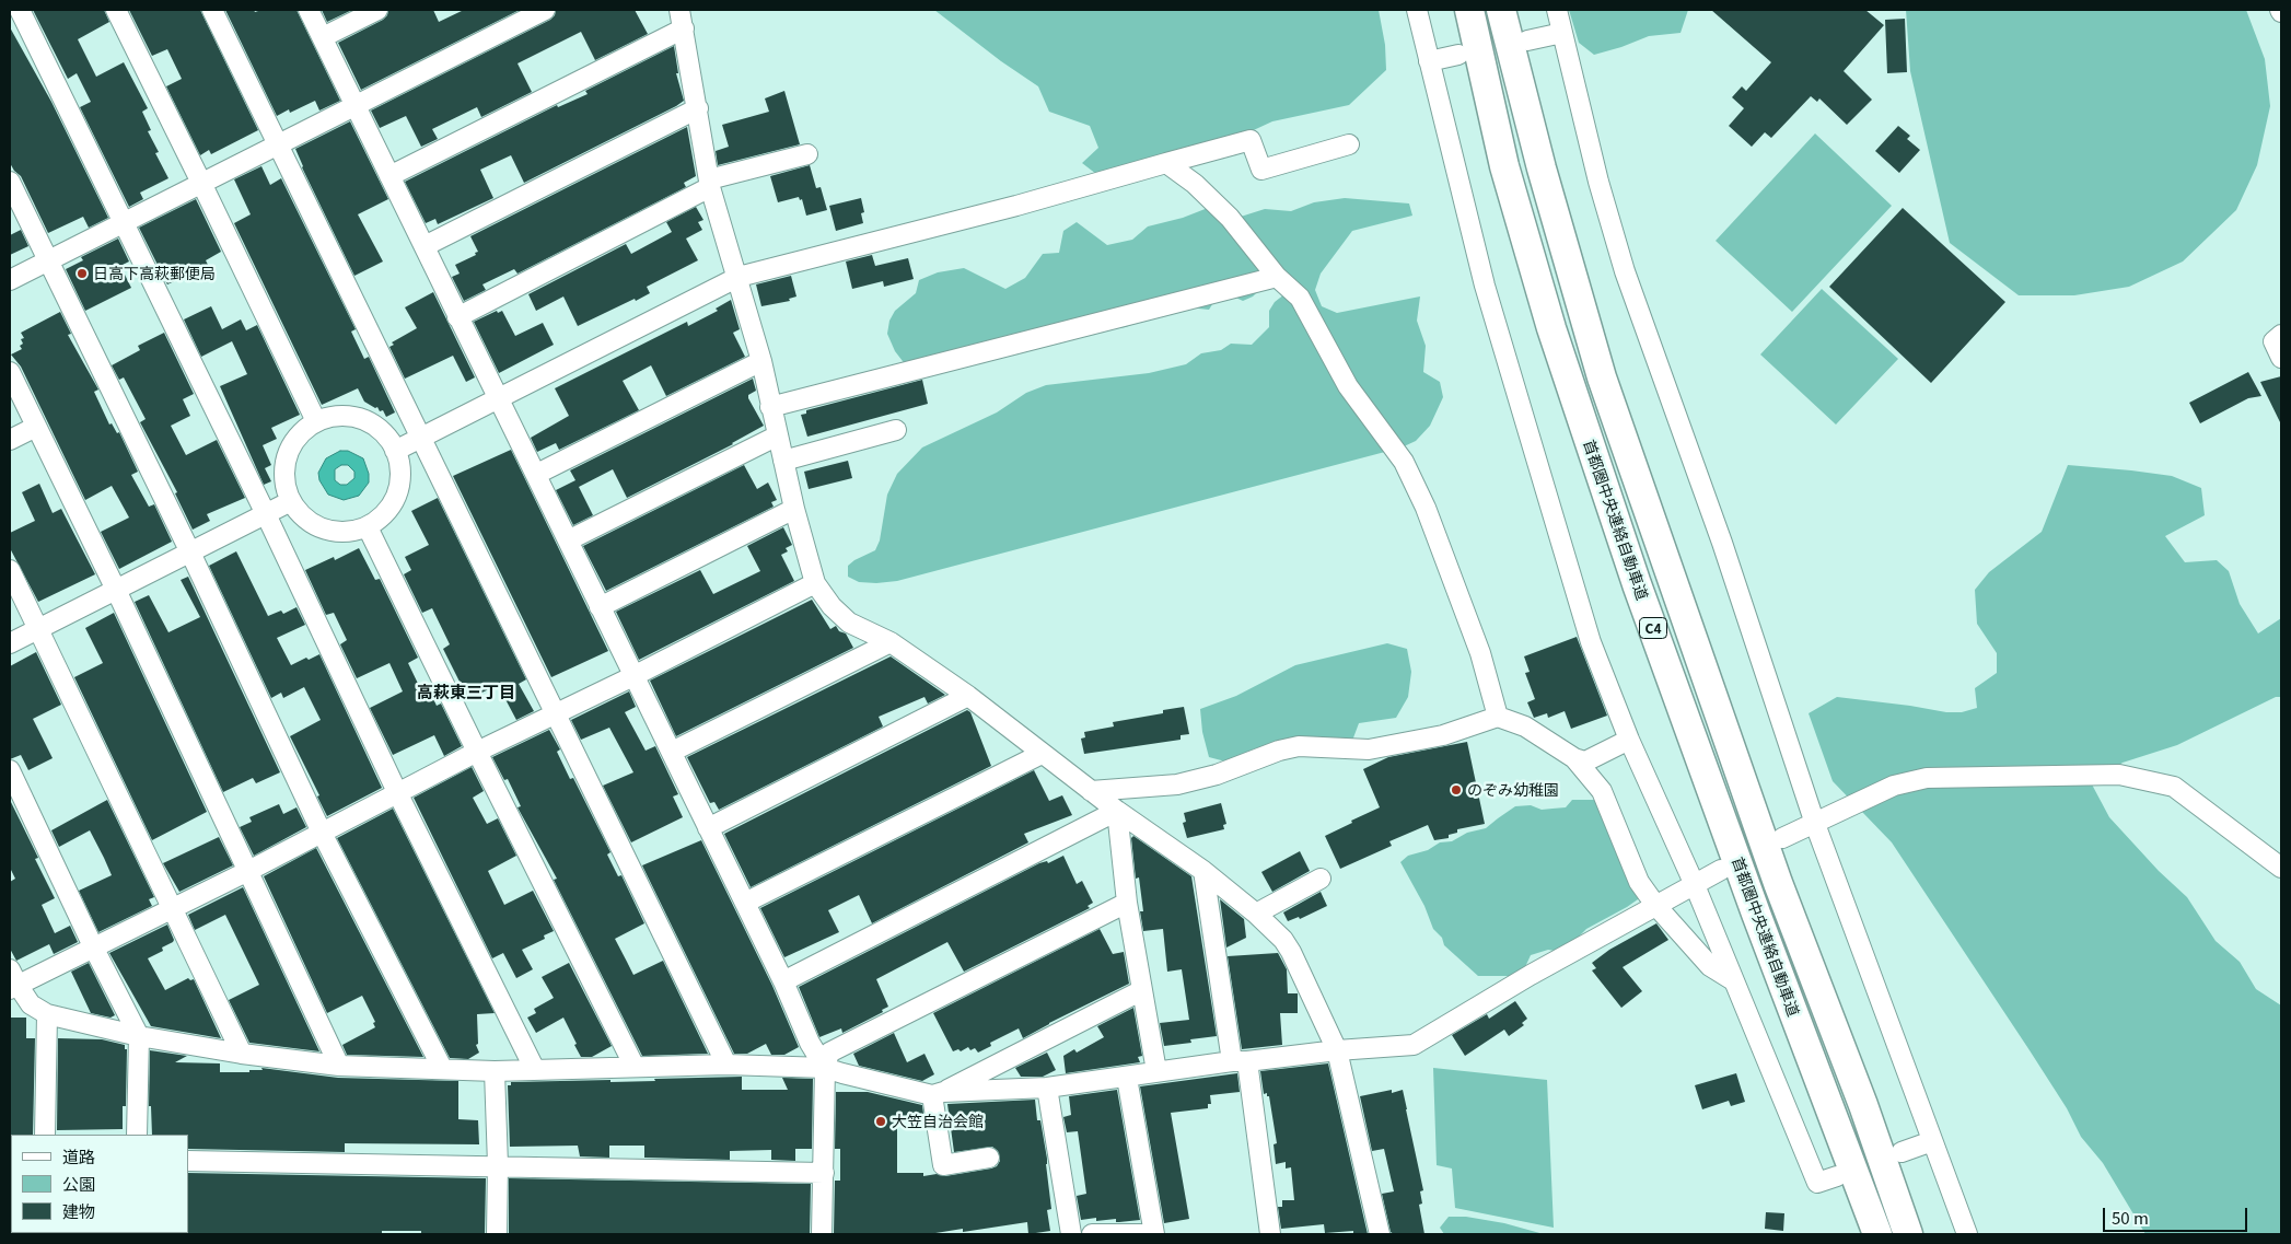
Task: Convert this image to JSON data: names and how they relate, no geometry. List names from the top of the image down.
{
  "streets": {
    "highway": ["首都圏中央連絡自動車道", "C4"]
  },
  "districts": ["高萩東三丁目"],
  "places": ["日高下高萩郵便局", "のぞみ幼稚園", "大笠自治会館"],
  "legend": ["道路", "公園", "建物"],
  "scale_bar": "50 m"
}
